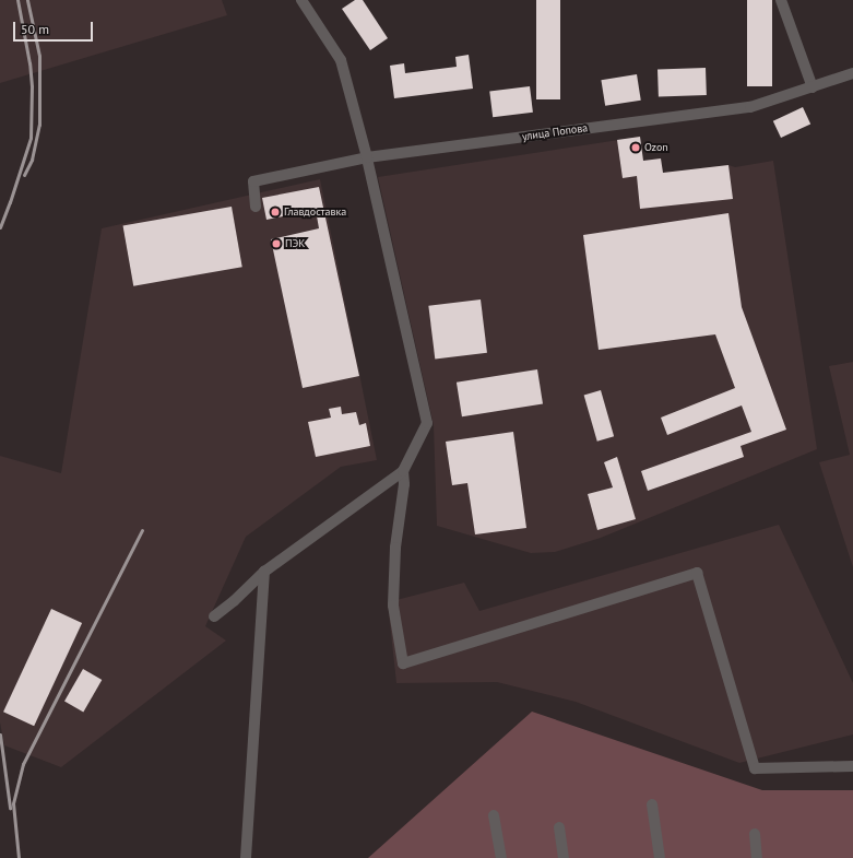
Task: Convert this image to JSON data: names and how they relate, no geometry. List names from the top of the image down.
{
  "streets": {
    "street": ["улица Попова"]
  },
  "places": ["Ozon", "Главдоставка", "ПЭК"],
  "scale_bar": "50 m"
}
